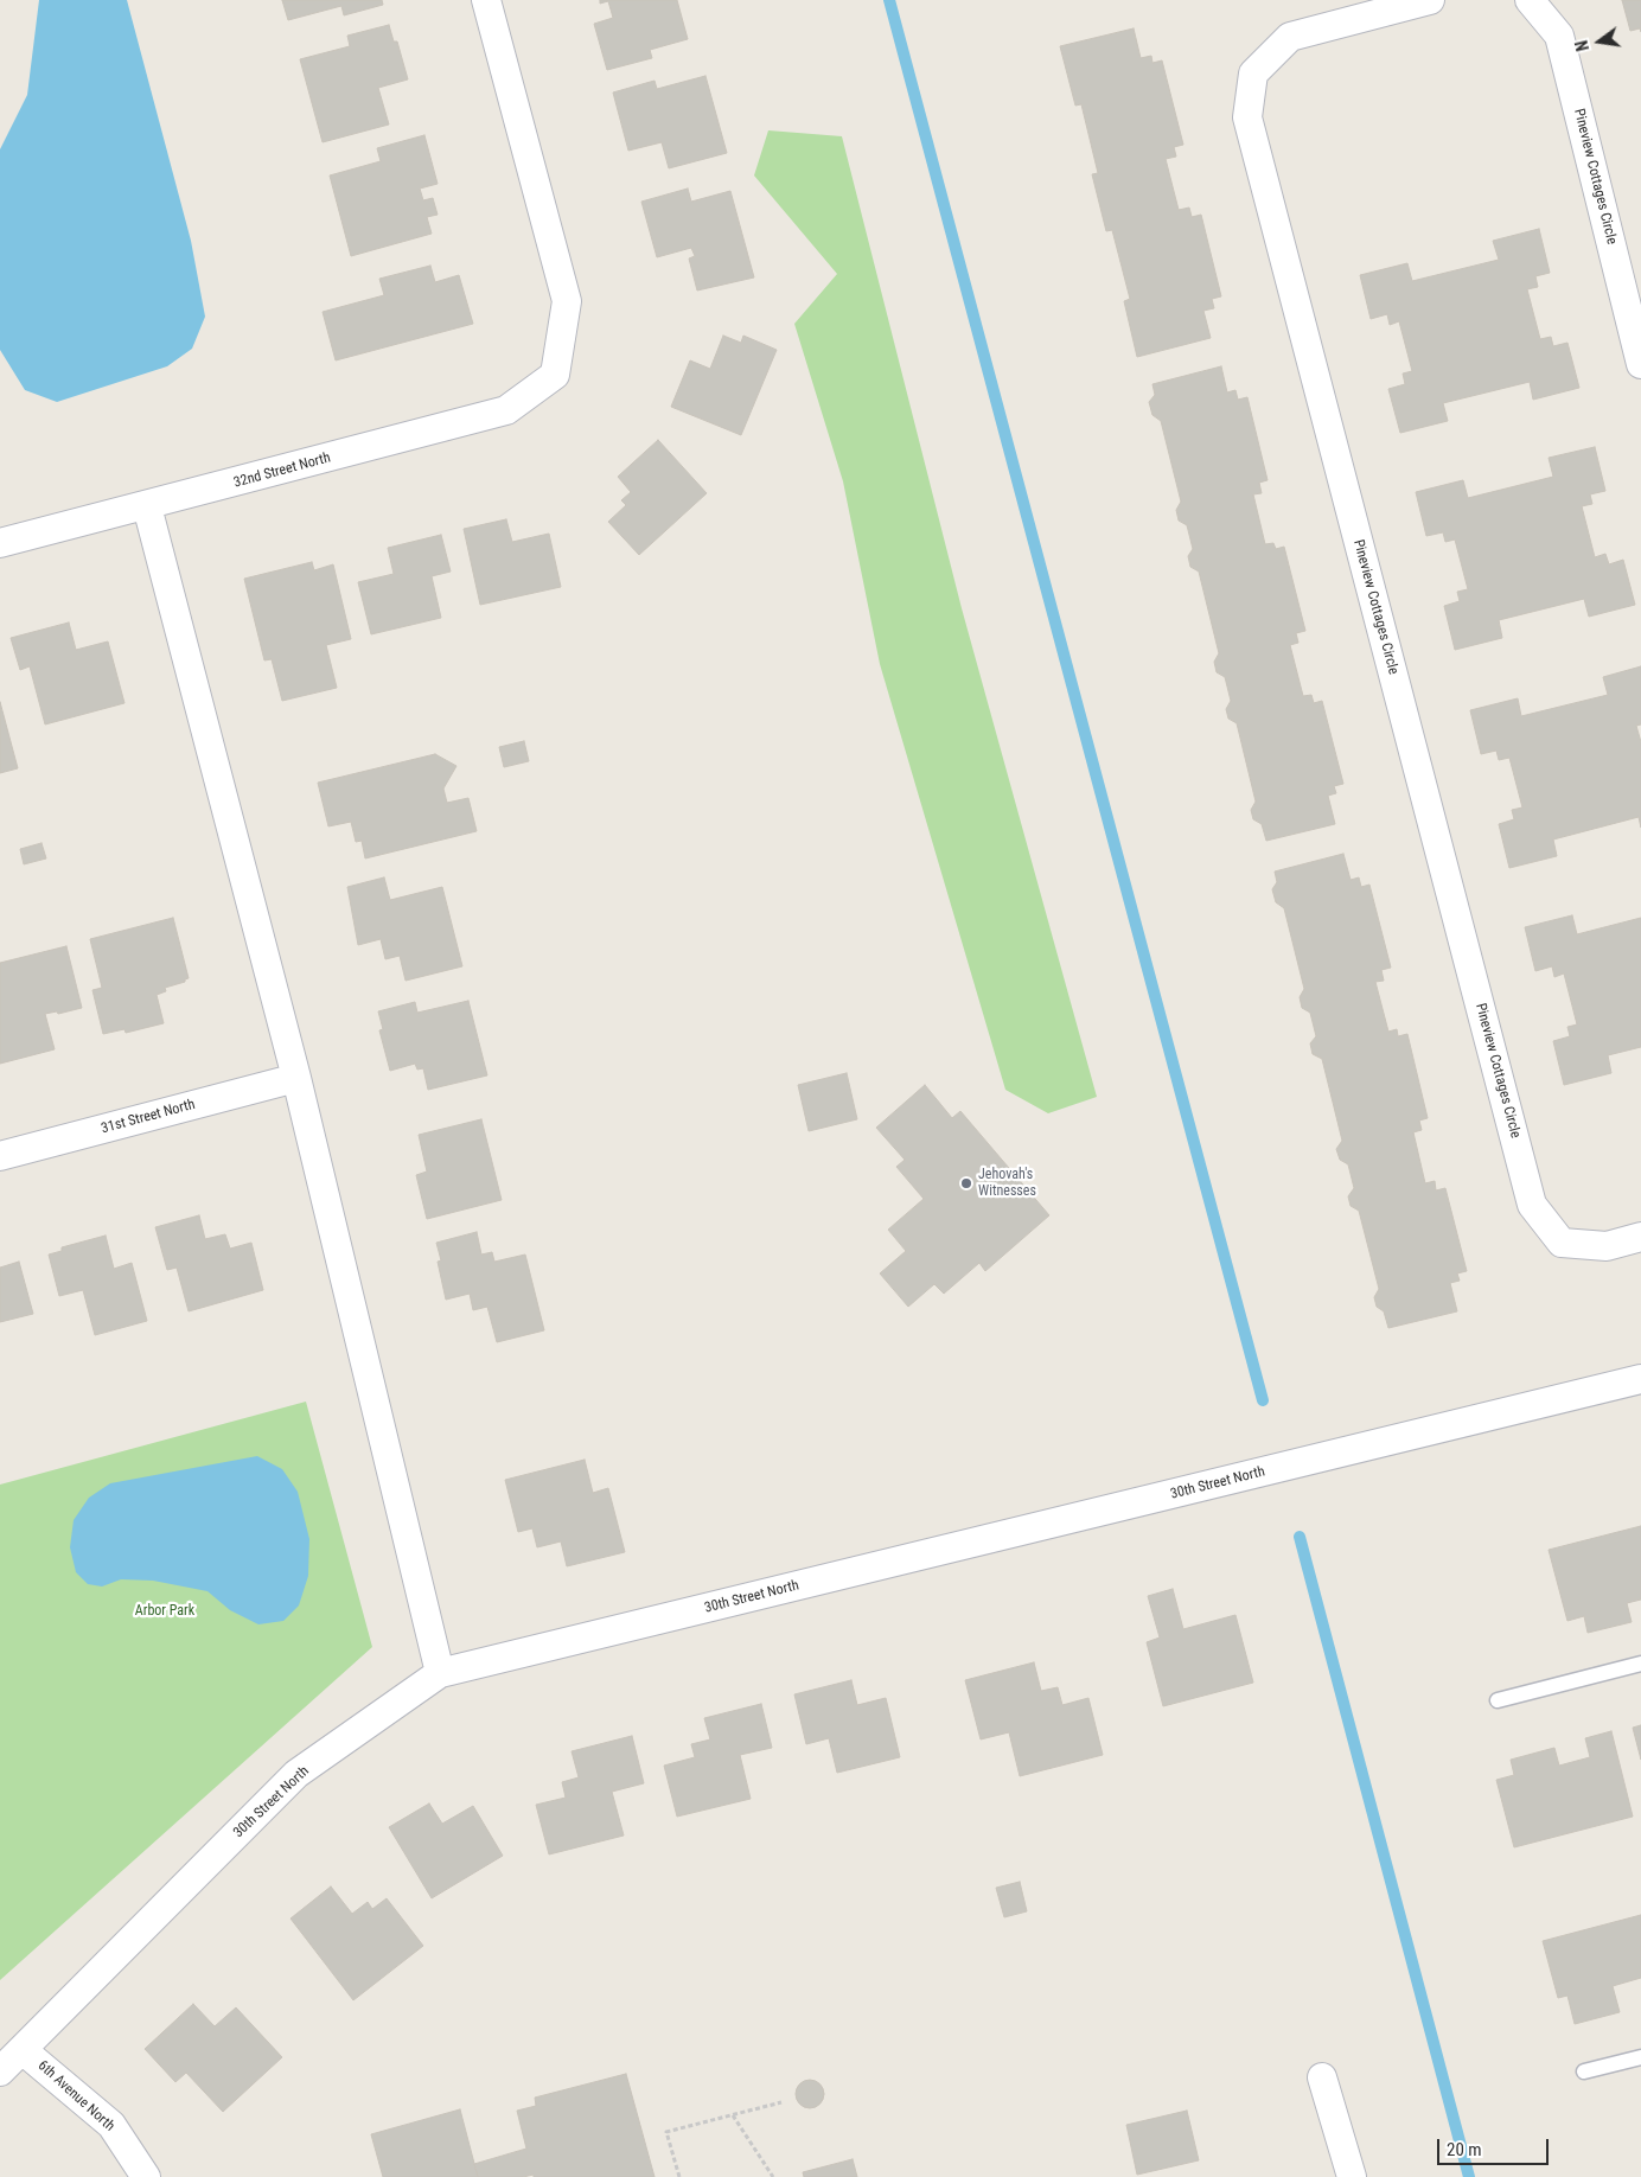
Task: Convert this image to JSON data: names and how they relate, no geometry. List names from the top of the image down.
{
  "streets": {
    "street": [
      "Pineview Cottages Circle",
      "32nd Street North",
      "31st Street North",
      "30th Street North",
      "6th Avenue North"
    ]
  },
  "crossings": [
    ["30th Street North", "6th Avenue North"]
  ],
  "parks": ["Arbor Park"],
  "places": ["Jehovah's Witnesses"],
  "scale_bar": "20 m",
  "north": "left"
}
